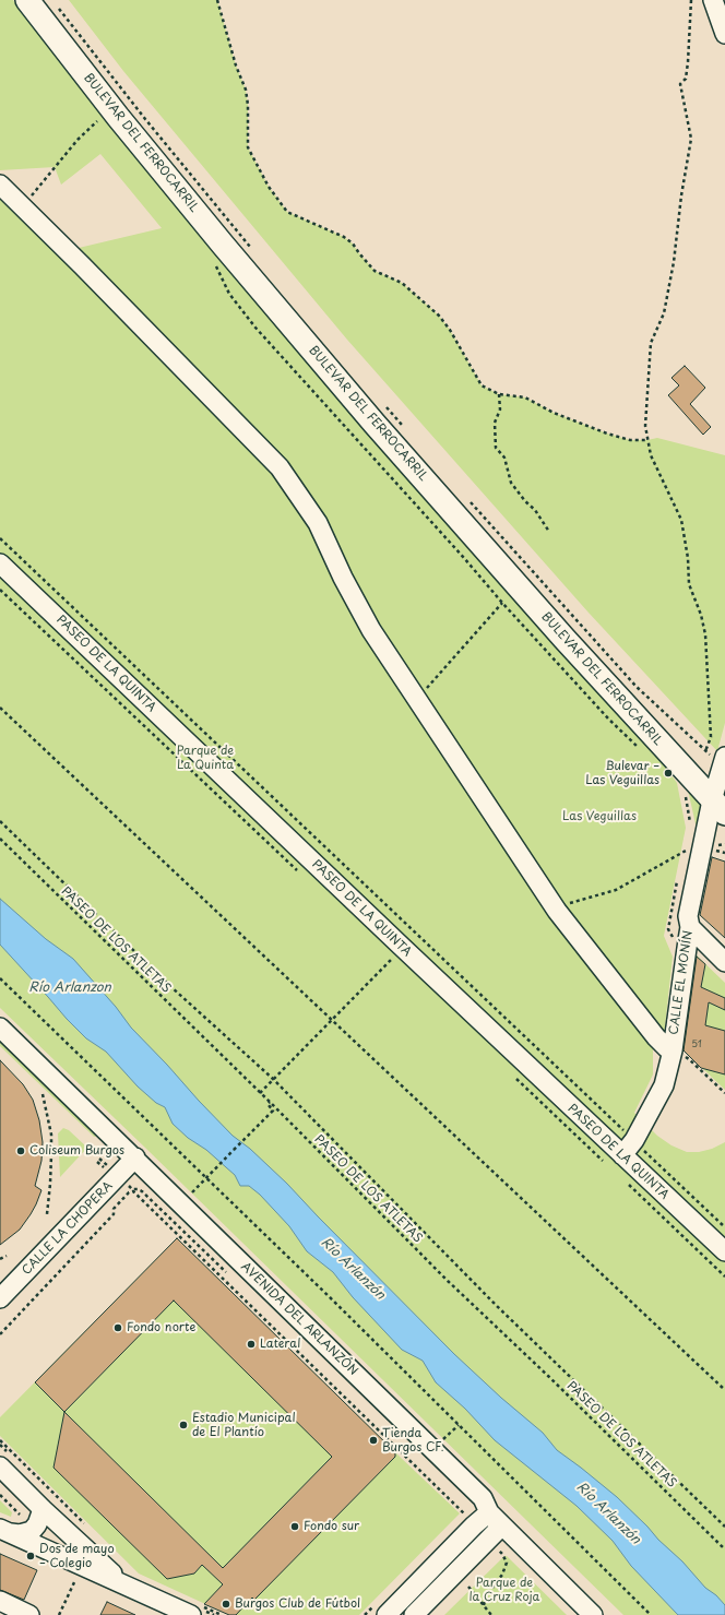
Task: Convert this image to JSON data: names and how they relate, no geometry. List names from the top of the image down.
{
  "streets": {
    "main road": ["BULEVAR DEL FERROCARRIL"],
    "street": [
      "PASEO DE LA QUINTA",
      "CALLE EL MONÍN",
      "CALLE LA CHOPERA",
      "AVENIDA DEL ARLANZÓN"
    ],
    "path": ["PASEO DE LOS ATLETAS"]
  },
  "crossings": [
    ["BULEVAR DEL FERROCARRIL", "CALLE EL MONÍN"],
    ["PASEO DE LA QUINTA", "CALLE EL MONÍN"],
    ["CALLE LA CHOPERA", "AVENIDA DEL ARLANZÓN"]
  ],
  "water": ["Río Arlanzon", "Río Arlanzón"],
  "parks": ["Parque de La Quinta", "Las Veguillas", "Parque de la Cruz Roja"],
  "places": [
    "Bulevar – Las Veguillas",
    "Coliseum Burgos",
    "Fondo norte",
    "Lateral",
    "Estadio Municipal de El Plantío",
    "Tienda Burgos CF.",
    "Fondo sur",
    "Dos de mayo – Colegio",
    "Burgos Club de Fútbol"
  ],
  "house_numbers": ["51"]
}
